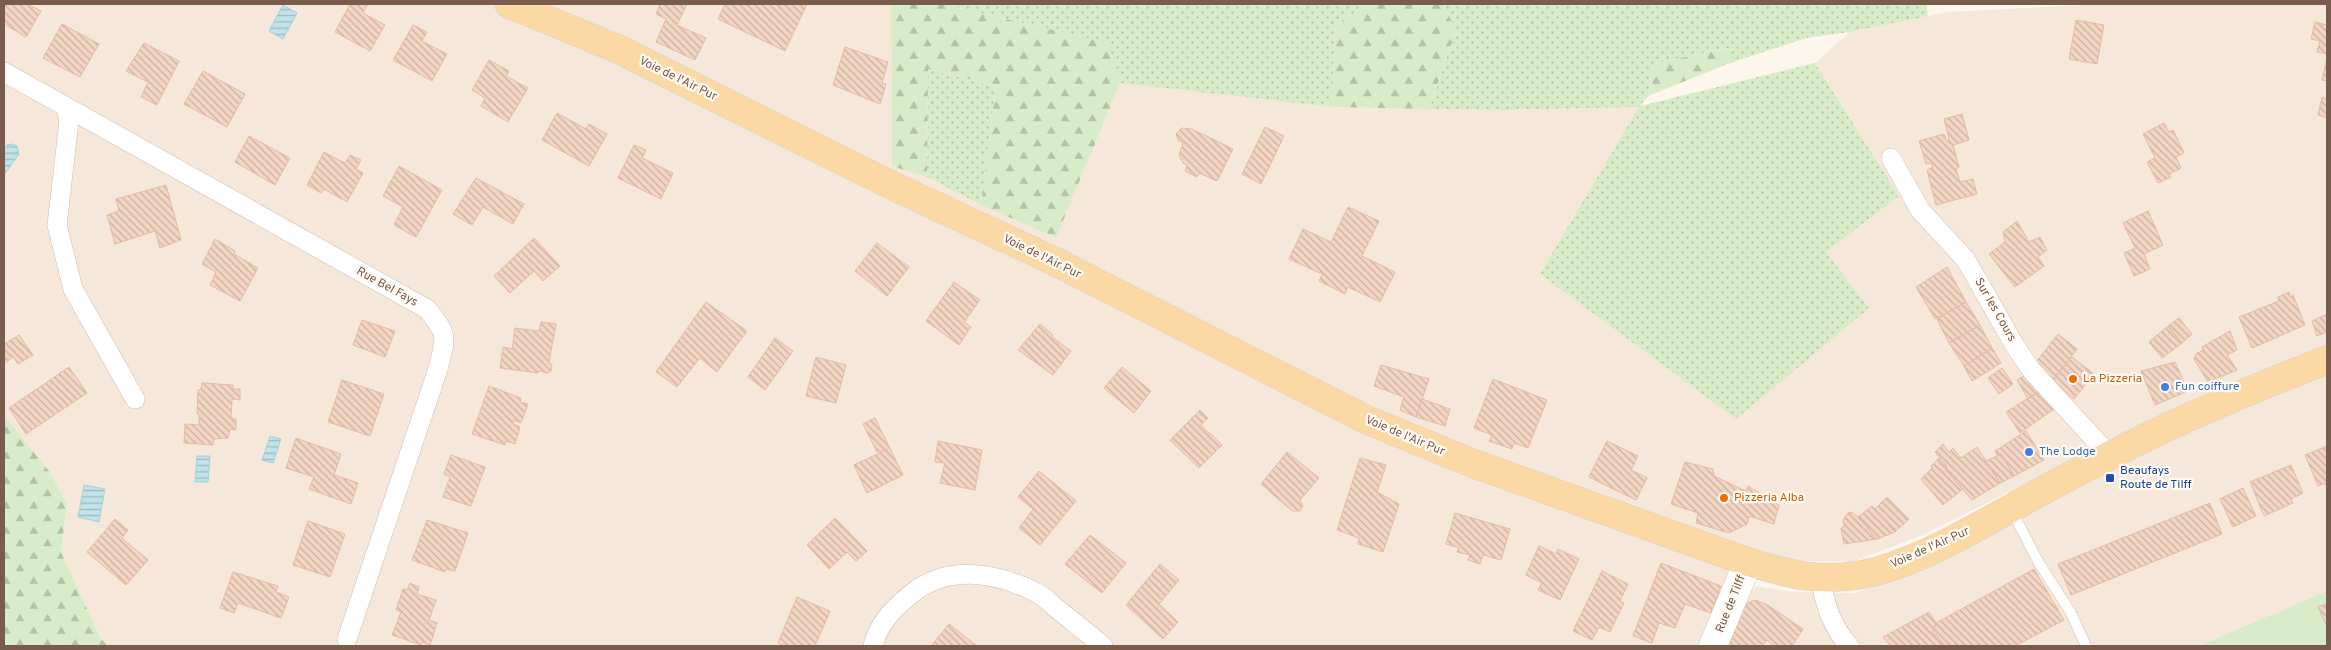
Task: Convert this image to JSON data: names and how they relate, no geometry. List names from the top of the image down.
{
  "streets": {
    "main road": ["Voie de l'Air Pur", "Rue de Tilff"],
    "street": ["Rue Bel Fays", "Sur les Cours"]
  },
  "crossings": [
    ["Voie de l'Air Pur", "Sur les Cours"],
    ["Voie de l'Air Pur", "Rue de Tilff"]
  ],
  "places": {
    "other": [
      "La Pizzeria",
      "Fun coiffure",
      "The Lodge",
      "Pizzeria Alba"
    ],
    "transit": ["Beaufays Route de Tilff"]
  }
}
